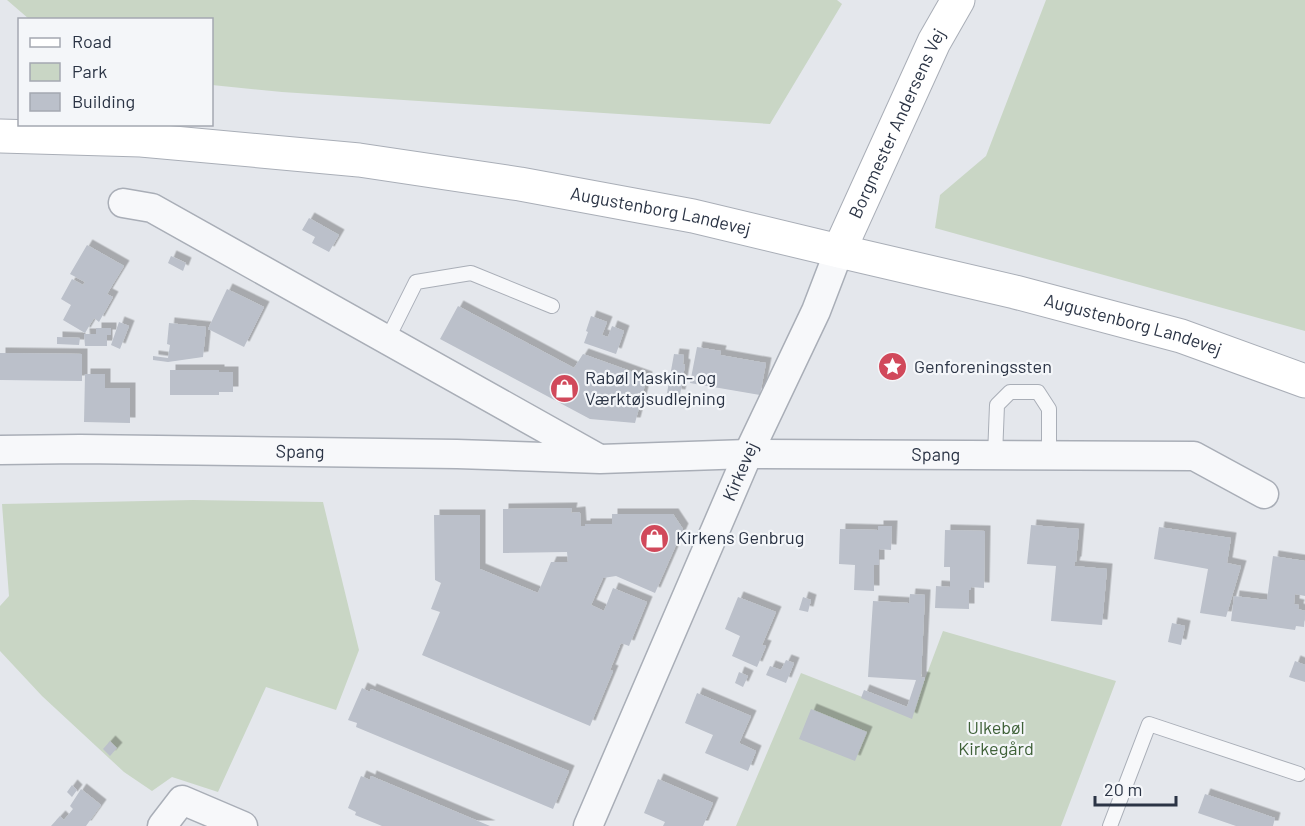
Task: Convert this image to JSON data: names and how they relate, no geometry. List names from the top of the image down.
{
  "streets": {
    "street": [
      "Borgmester Andersens Vej",
      "Augustenborg Landevej",
      "Spang",
      "Kirkevej"
    ]
  },
  "crossings": [
    ["Borgmester Andersens Vej", "Augustenborg Landevej"],
    ["Borgmester Andersens Vej", "Kirkevej"],
    ["Augustenborg Landevej", "Kirkevej"],
    ["Spang", "Kirkevej"]
  ],
  "parks": ["Ulkebøl Kirkegård"],
  "places": {
    "place": ["Genforeningssten"],
    "shop": ["Rabøl Maskin- og Værktøjsudlejning", "Kirkens Genbrug"]
  },
  "legend": ["Road", "Park", "Building"],
  "scale_bar": "20 m"
}
